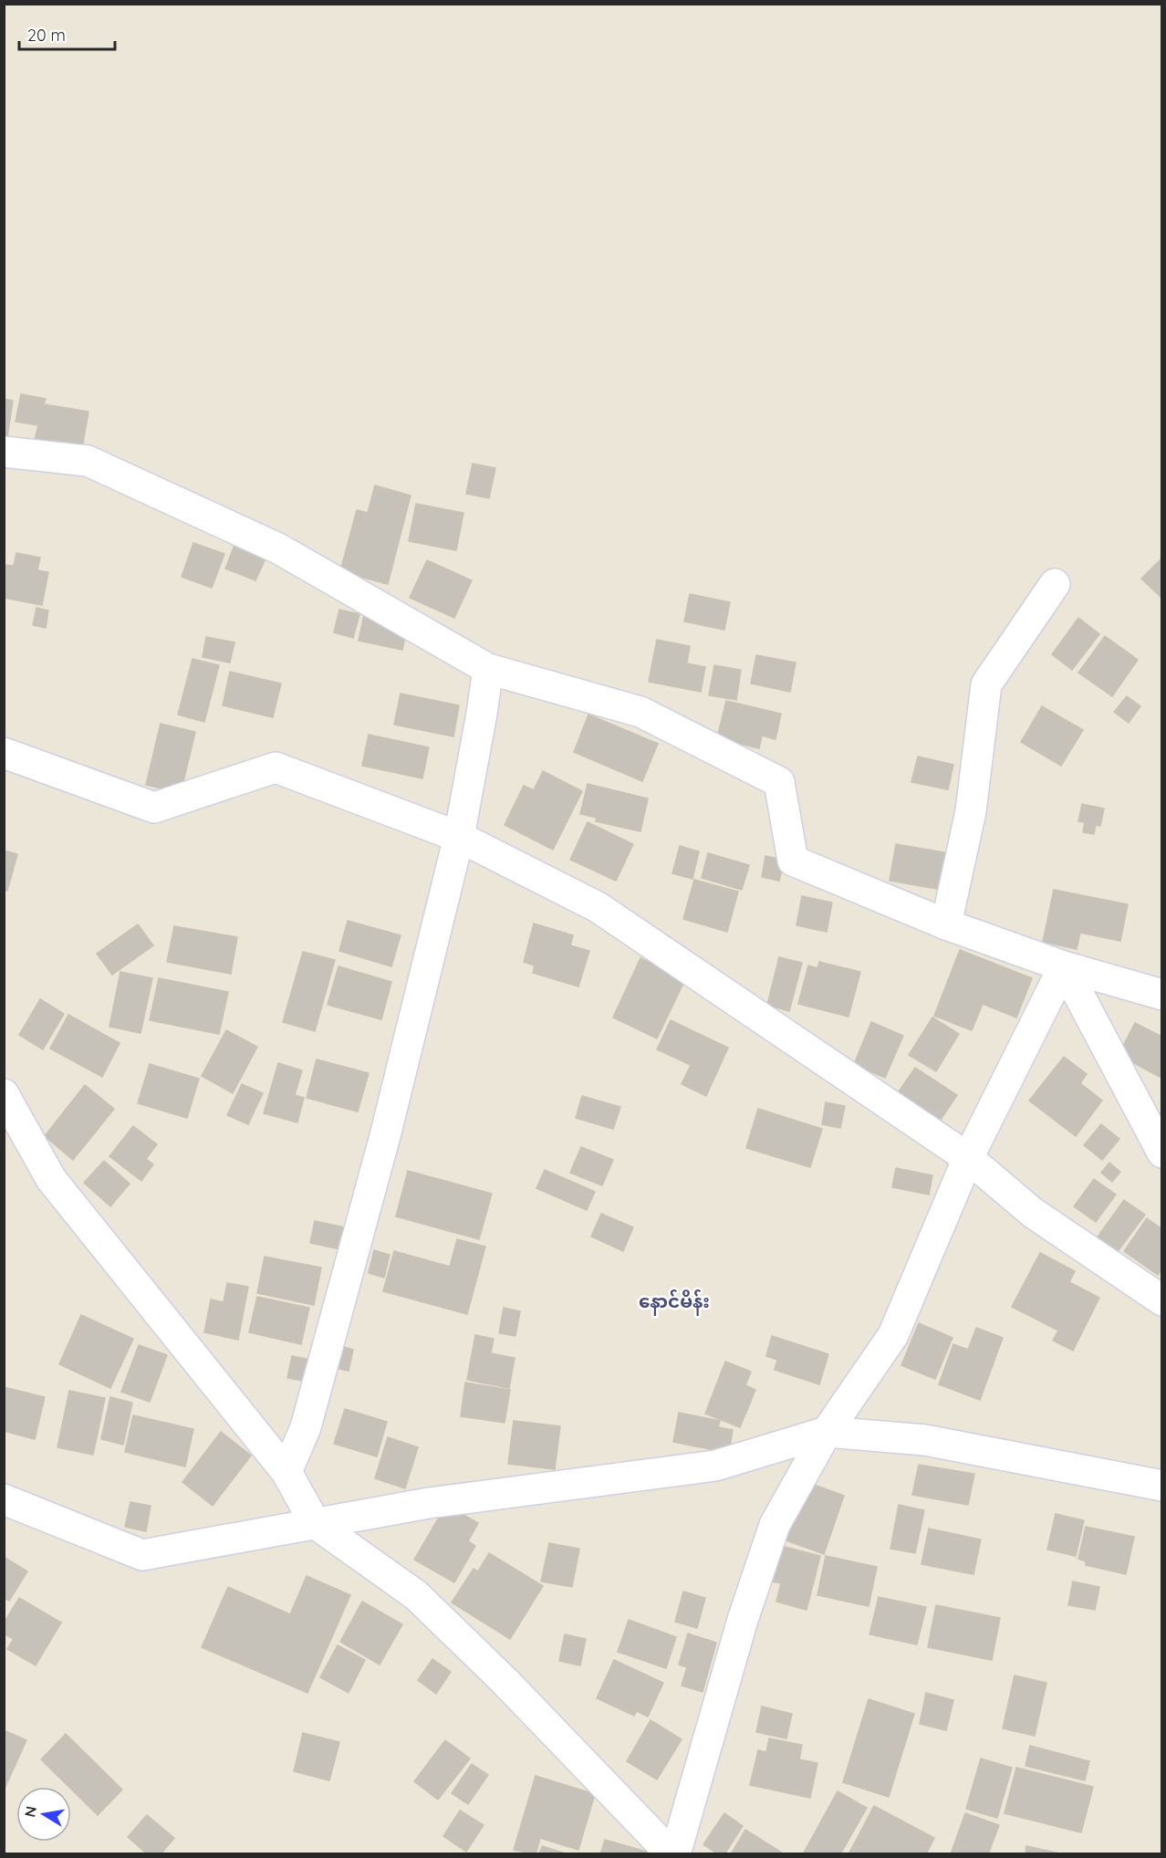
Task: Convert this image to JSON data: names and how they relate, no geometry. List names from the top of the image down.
{
  "districts": ["နောင်မိန်း"],
  "scale_bar": "20 m",
  "north": "left"
}
